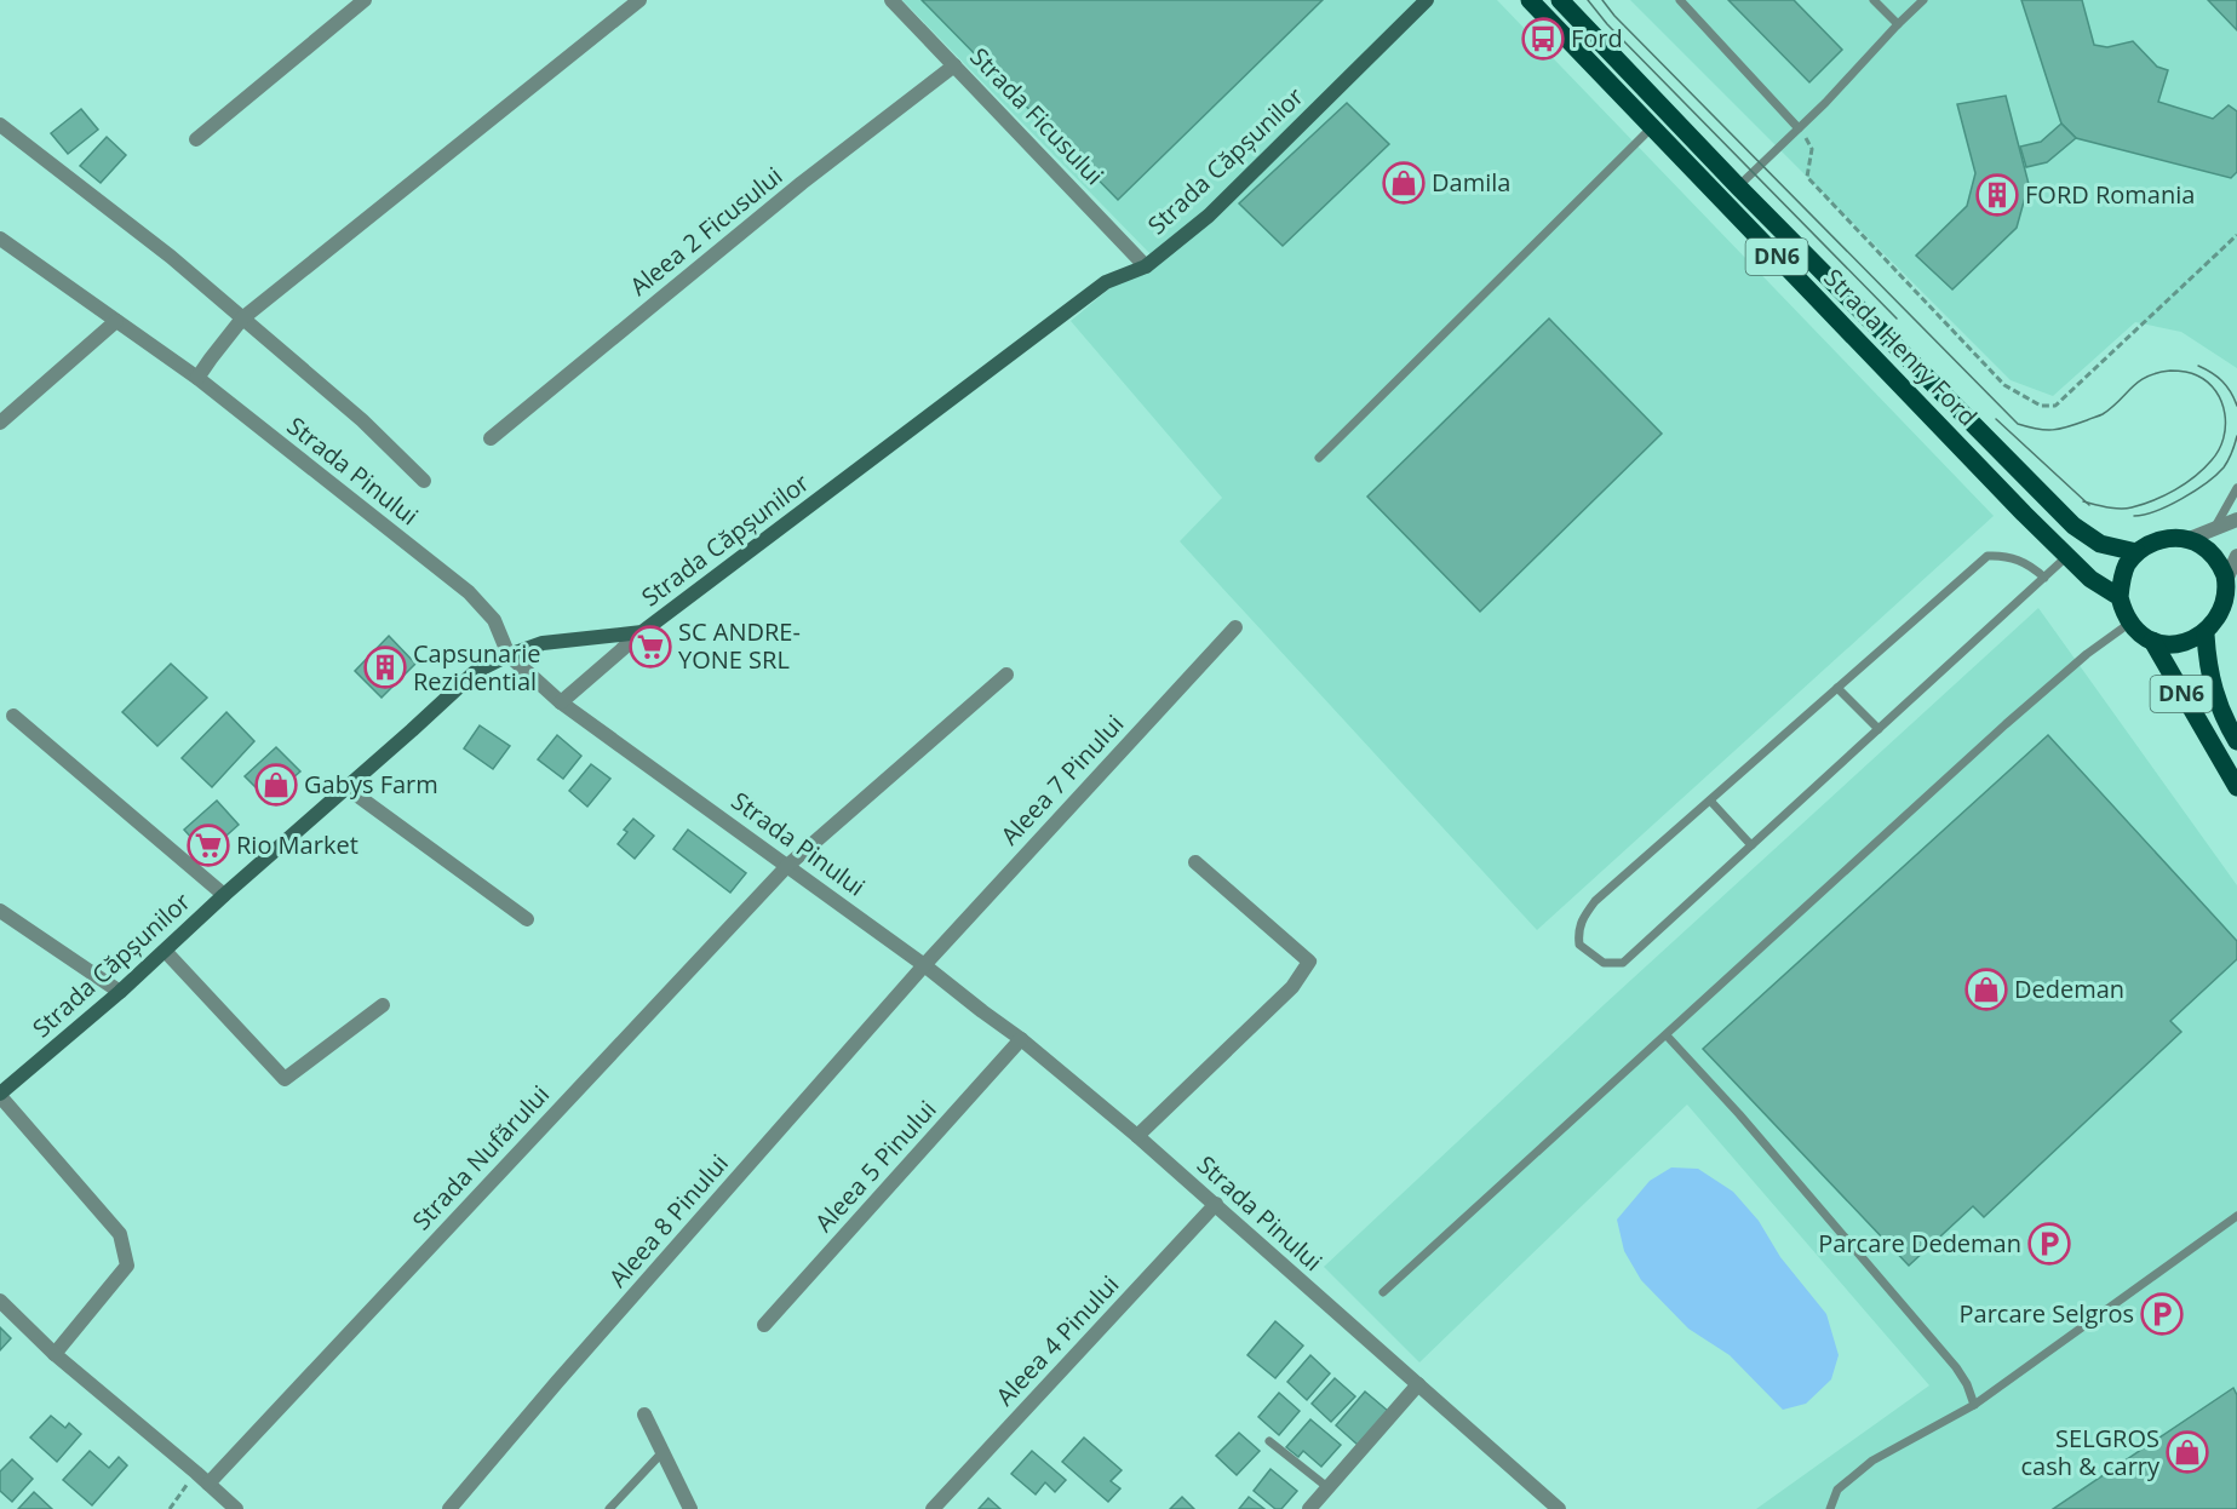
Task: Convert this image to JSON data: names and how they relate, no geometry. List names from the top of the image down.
{
  "streets": {
    "main road": ["DN6", "Strada Henry Ford"],
    "street": [
      "Strada Ficusului",
      "Strada Căpșunilor",
      "Aleea 2 Ficusului",
      "Strada Pinului",
      "Aleea 7 Pinului",
      "Strada Nufărului",
      "Aleea 5 Pinului",
      "Aleea 8 Pinului",
      "Aleea 4 Pinului"
    ]
  },
  "crossings": [
    ["Strada Ficusului", "Strada Căpșunilor"],
    ["Strada Ficusului", "Aleea 2 Ficusului"],
    ["Strada Căpșunilor", "Strada Pinului"],
    ["DN6", "Strada Henry Ford"],
    ["Strada Pinului", "Aleea 7 Pinului"],
    ["Strada Pinului", "Strada Nufărului"],
    ["Strada Pinului", "Aleea 5 Pinului"],
    ["Strada Pinului", "Aleea 8 Pinului"],
    ["Strada Pinului", "Aleea 4 Pinului"],
    ["Aleea 7 Pinului", "Aleea 8 Pinului"]
  ],
  "places": {
    "bus stop": ["Ford"],
    "shop": [
      "Damila",
      "Gabys Farm",
      "Dedeman",
      "SELGROS cash & carry"
    ],
    "building": ["FORD Romania", "Capsunarie Rezidential"],
    "supermarket": ["SC ANDRE- YONE SRL", "Rio Market"],
    "parking": ["Parcare Dedeman", "Parcare Selgros"]
  }
}
